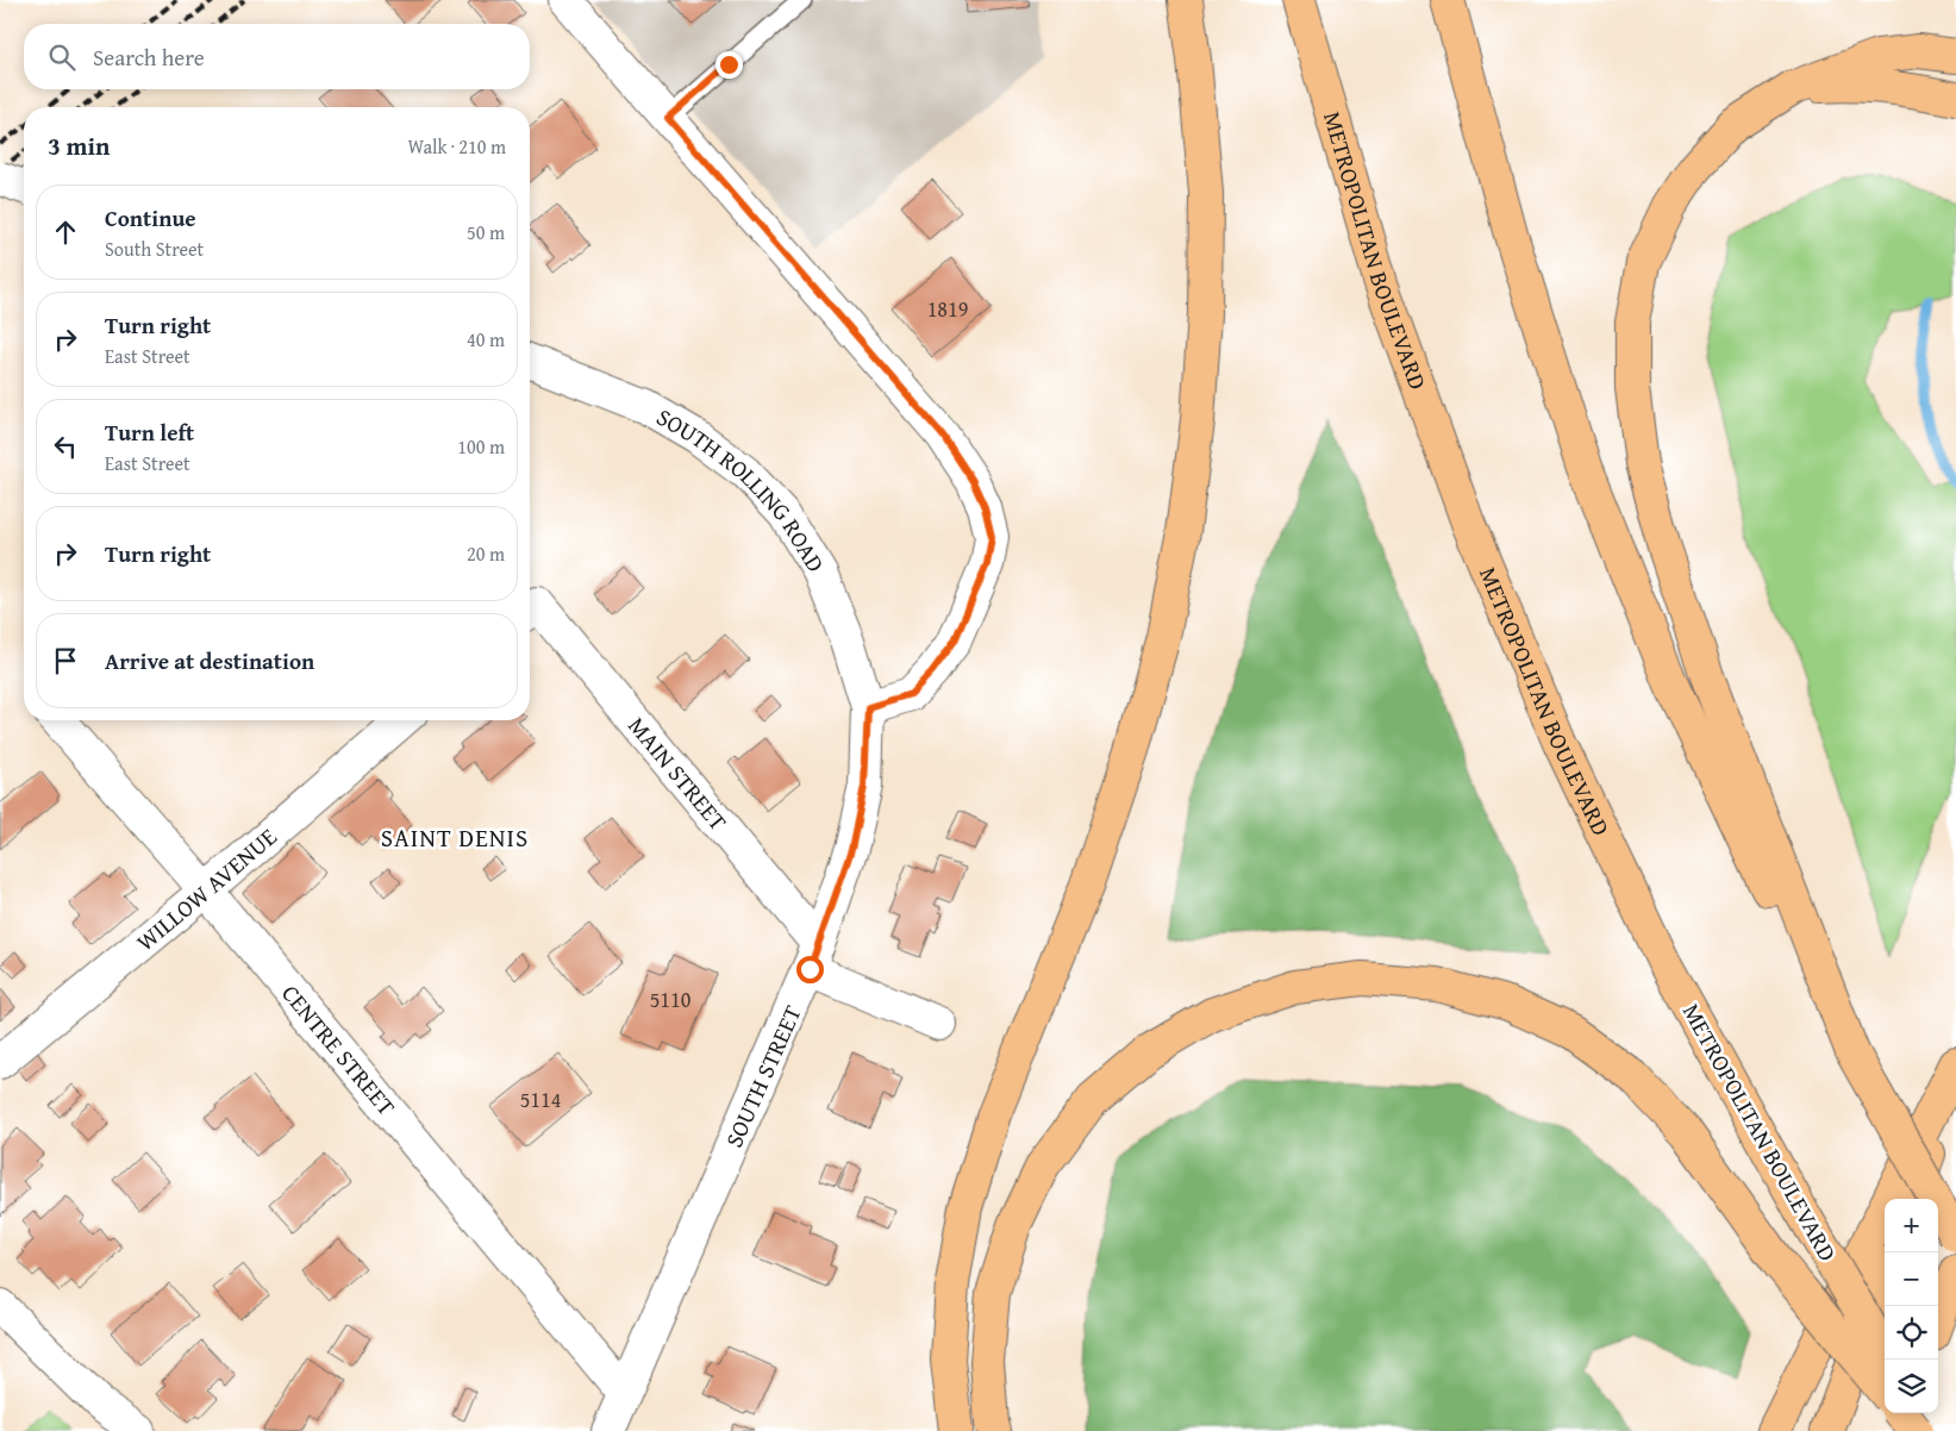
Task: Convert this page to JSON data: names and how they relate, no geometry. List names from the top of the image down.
{
  "streets": {
    "main road": ["METROPOLITAN BOULEVARD"],
    "street": [
      "SOUTH ROLLING ROAD",
      "MAIN STREET",
      "WILLOW AVENUE",
      "CENTRE STREET",
      "SOUTH STREET"
    ]
  },
  "crossings": [
    ["SOUTH ROLLING ROAD", "SOUTH STREET"],
    ["MAIN STREET", "SOUTH STREET"],
    ["WILLOW AVENUE", "CENTRE STREET"],
    ["CENTRE STREET", "SOUTH STREET"]
  ],
  "districts": ["SAINT DENIS"],
  "house_numbers": ["1819", "5110", "5114"],
  "page": {
    "search": "Search here",
    "heading": ["3 min", "Walk · 210 m"],
    "list": [
      ["Continue", "South Street", "50 m"],
      ["Turn right", "East Street", "40 m"],
      ["Turn left", "East Street", "100 m"],
      ["Turn right", "20 m"],
      "Arrive at destination"
    ],
    "map_buttons": ["+", "−"]
  }
}
